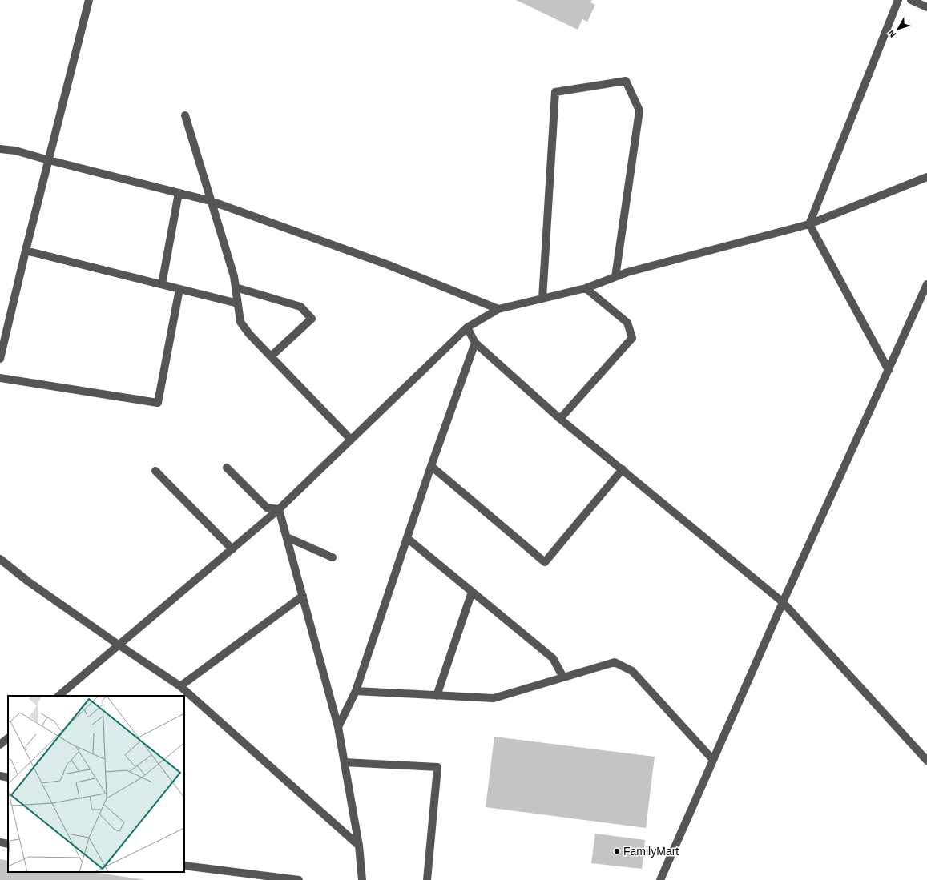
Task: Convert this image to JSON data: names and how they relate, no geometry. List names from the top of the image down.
{
  "places": ["FamilyMart"],
  "north": "bottom left"
}
